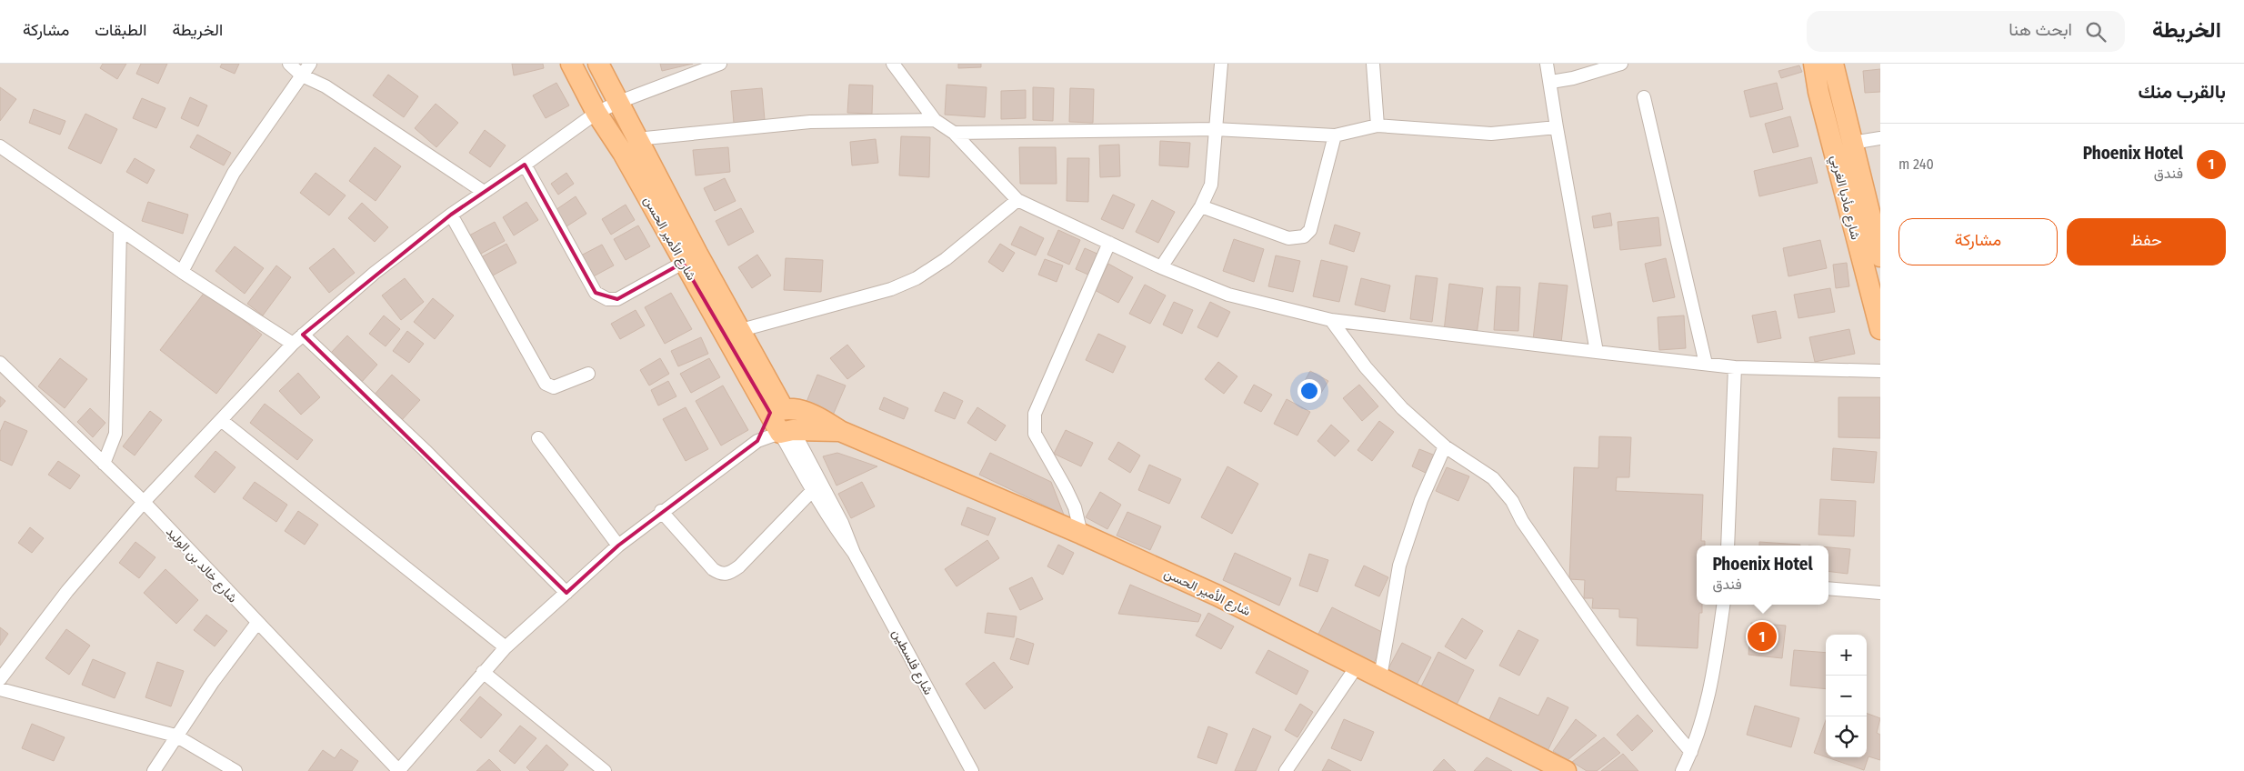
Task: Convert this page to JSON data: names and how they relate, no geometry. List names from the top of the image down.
{
  "streets": {
    "main road": ["شارع مأدبا الغربي", "شارع الأمير الحسن"],
    "street": ["شارع خالد بن الوليد", "شارع فلسطين"]
  },
  "crossings": [
    ["شارع الأمير الحسن", "شارع فلسطين"]
  ],
  "page": {
    "header": "الخريطة",
    "search": "ابحث هنا",
    "nav": ["الخريطة", "الطبقات", "مشاركة"],
    "heading": "بالقرب منك",
    "list": [
      {
        "mark": "1",
        "name": "Phoenix Hotel",
        "note": "فندق",
        "value": "240 m"
      }
    ],
    "buttons": ["حفظ", "مشاركة"],
    "popup": ["Phoenix Hotel", "فندق"],
    "pins": "1",
    "map_buttons": ["+", "−"]
  }
}
